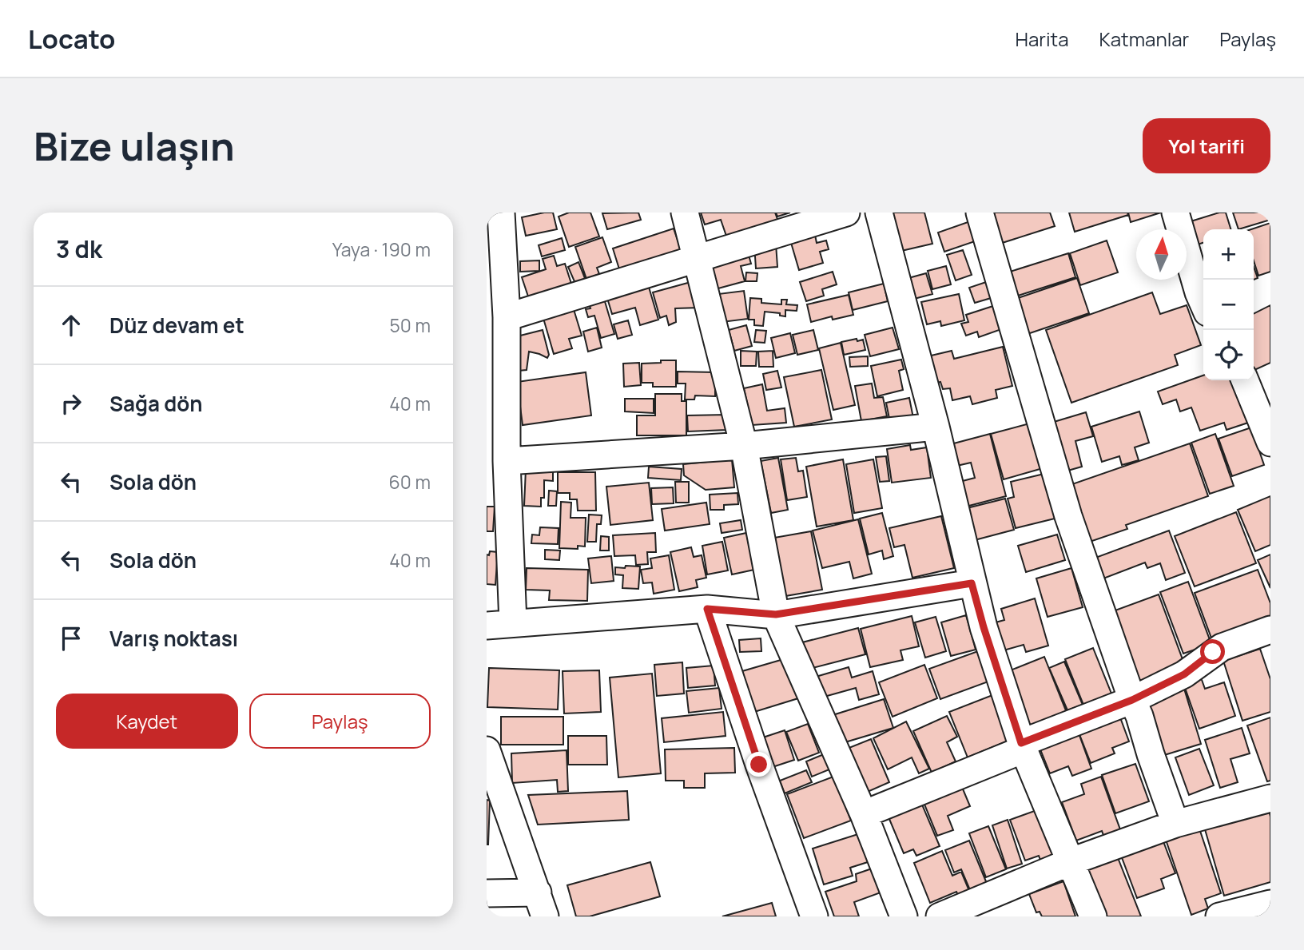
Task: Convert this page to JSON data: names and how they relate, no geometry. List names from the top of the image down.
{
  "north": "top",
  "page": {
    "header": "Locato",
    "nav": ["Harita", "Katmanlar", "Paylaş"],
    "buttons": [
      "Yol tarifi",
      ["Kaydet", "Paylaş"]
    ],
    "title": "Bize ulaşın",
    "heading": ["3 dk", "Yaya · 190 m"],
    "map_buttons": ["+", "−"],
    "list": [
      ["Düz devam et", "50 m"],
      ["Sağa dön", "40 m"],
      ["Sola dön", "60 m"],
      ["Sola dön", "40 m"],
      "Varış noktası"
    ]
  }
}
